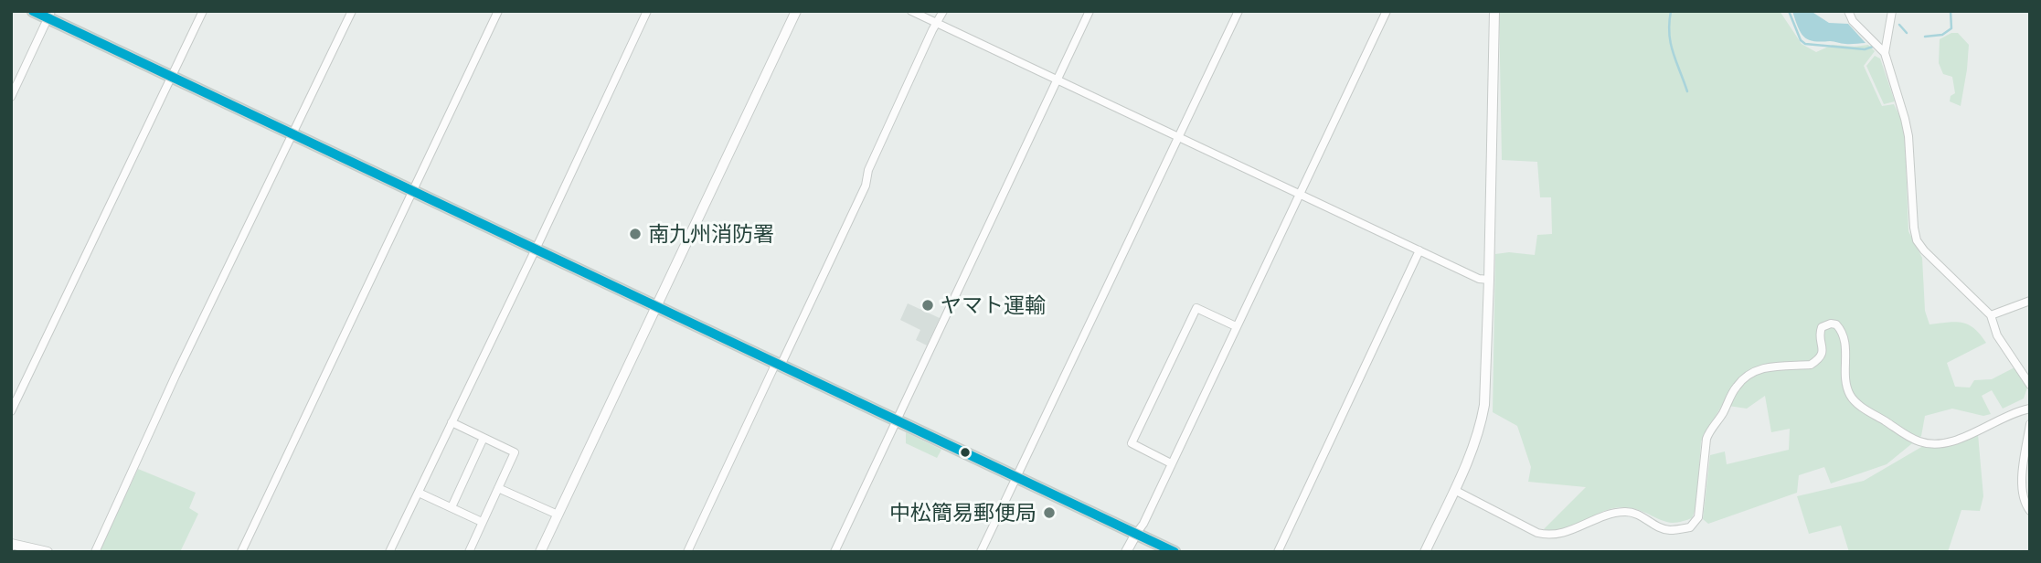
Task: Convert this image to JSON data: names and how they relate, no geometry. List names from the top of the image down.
{
  "places": ["南九州消防署", "ヤマト運輸", "中松簡易郵便局"]
}
